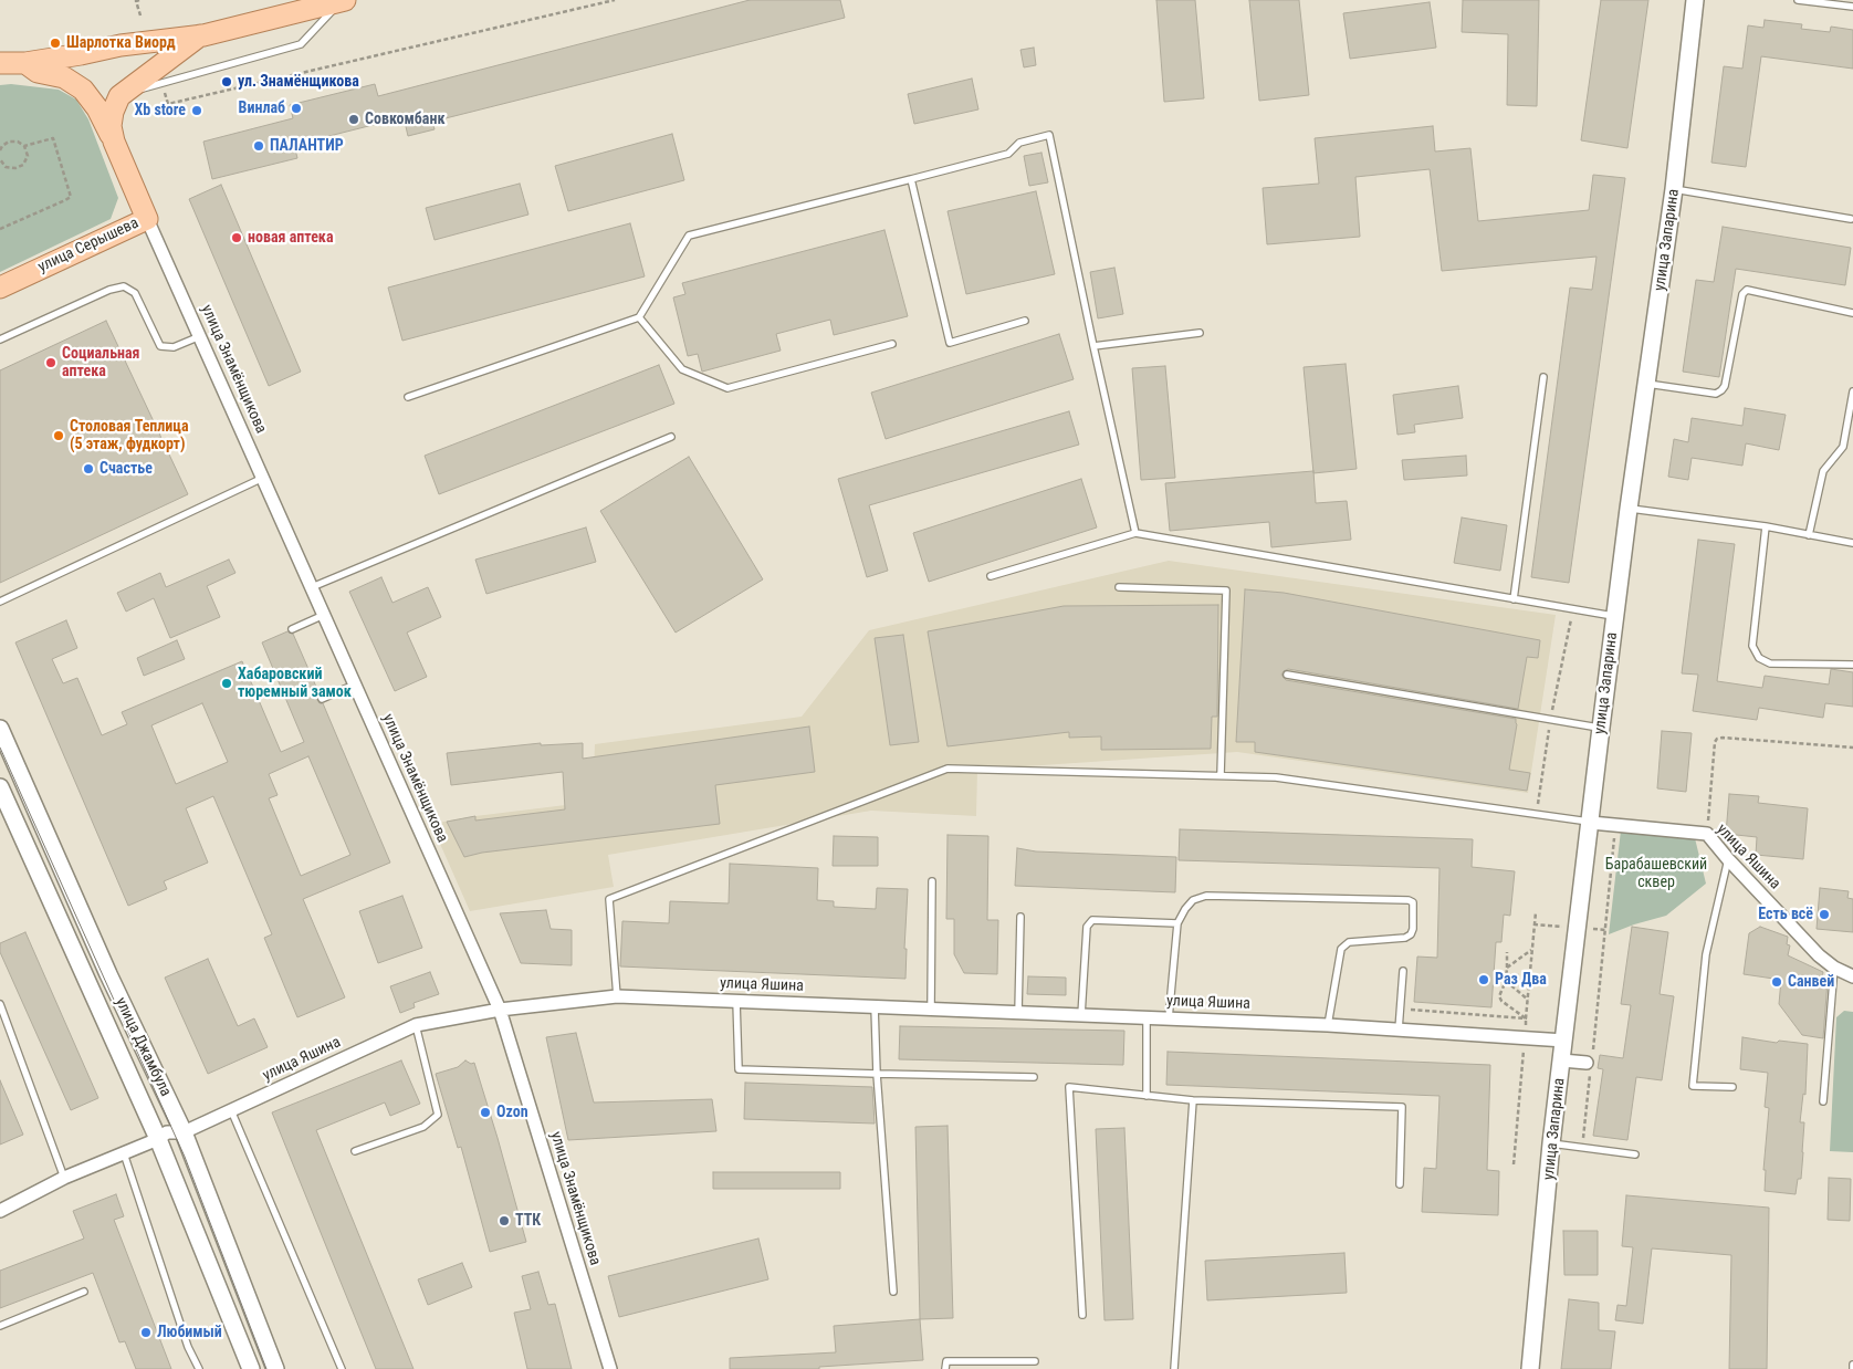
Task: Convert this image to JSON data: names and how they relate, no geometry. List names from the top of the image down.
{
  "streets": {
    "main road": ["улица Серышева"],
    "street": [
      "улица Запарина",
      "улица Знамёнщикова",
      "улица Яшина",
      "улица Джамбула"
    ]
  },
  "crossings": [
    ["улица Запарина", "улица Яшина"],
    ["улица Серышева", "улица Знамёнщикова"],
    ["улица Знамёнщикова", "улица Яшина"],
    ["улица Яшина", "улица Джамбула"]
  ],
  "parks": ["Барабашевский сквер"],
  "places": [
    "Шарлотка Виорд",
    "ул. Знамёнщикова",
    "Винлаб",
    "Xb store",
    "Совкомбанк",
    "ПАЛАНТИР",
    "новая аптека",
    "Социальная аптека",
    "Столовая Теплица (5 этаж, фудкорт)",
    "Счастье",
    "Хабаровский тюремный замок",
    "Есть всё",
    "Раз Два",
    "Санвей",
    "Ozon",
    "ТТК",
    "Любимый"
  ]
}
